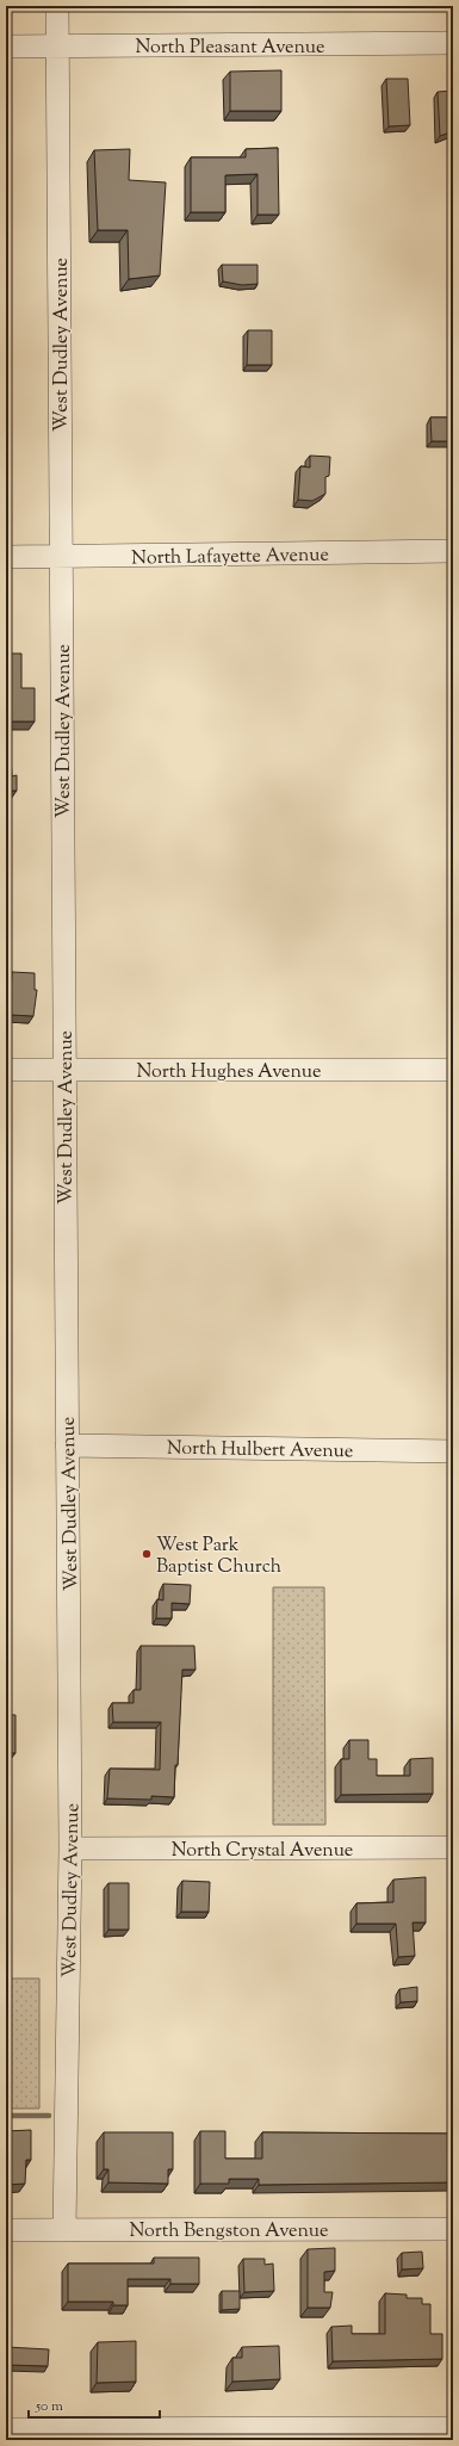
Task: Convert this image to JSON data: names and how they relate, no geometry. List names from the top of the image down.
{
  "streets": {
    "street": [
      "North Pleasant Avenue",
      "West Dudley Avenue",
      "North Lafayette Avenue",
      "North Hughes Avenue",
      "North Hulbert Avenue",
      "North Crystal Avenue",
      "North Bengston Avenue"
    ]
  },
  "crossings": [
    ["North Pleasant Avenue", "West Dudley Avenue"],
    ["West Dudley Avenue", "North Lafayette Avenue"],
    ["West Dudley Avenue", "North Hughes Avenue"],
    ["West Dudley Avenue", "North Hulbert Avenue"],
    ["West Dudley Avenue", "North Crystal Avenue"],
    ["West Dudley Avenue", "North Bengston Avenue"]
  ],
  "places": ["West Park Baptist Church"],
  "scale_bar": "50 m"
}
